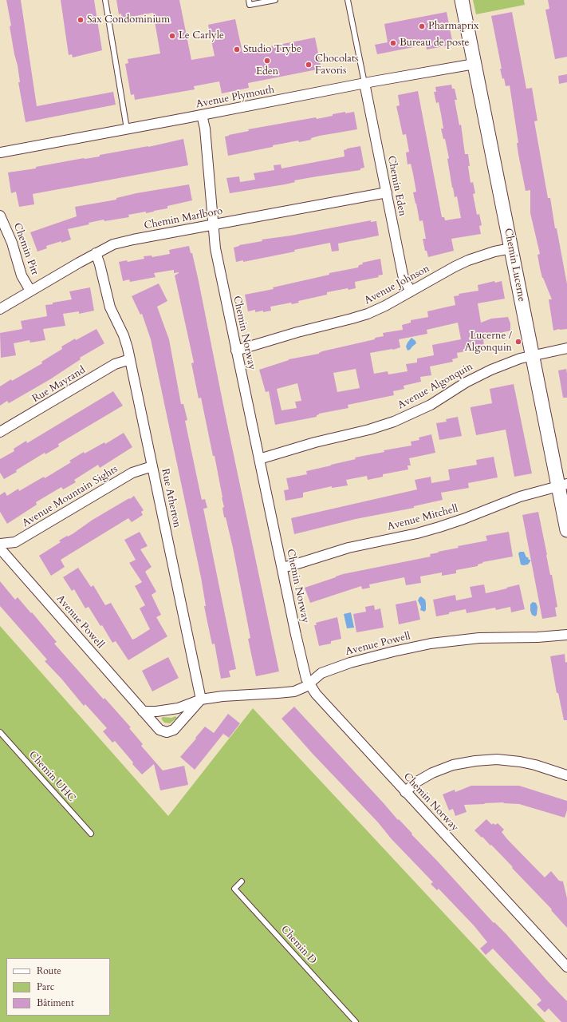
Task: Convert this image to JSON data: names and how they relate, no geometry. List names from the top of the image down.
{
  "streets": {
    "main road": ["Chemin Lucerne"],
    "street": [
      "Avenue Plymouth",
      "Chemin Eden",
      "Chemin Marlboro",
      "Chemin Pitt",
      "Avenue Johnson",
      "Chemin Norway",
      "Rue Mayrand",
      "Avenue Algonquin",
      "Avenue Mountain Sights",
      "Rue Atherton",
      "Avenue Mitchell",
      "Avenue Powell"
    ],
    "lane": ["Chemin UHC", "Chemin D"]
  },
  "crossings": [
    ["Avenue Plymouth", "Chemin Eden"],
    ["Avenue Plymouth", "Chemin Lucerne"],
    ["Avenue Plymouth", "Chemin Norway"],
    ["Chemin Eden", "Chemin Marlboro"],
    ["Chemin Eden", "Avenue Johnson"],
    ["Chemin Marlboro", "Chemin Pitt"],
    ["Chemin Marlboro", "Chemin Norway"],
    ["Chemin Marlboro", "Rue Atherton"],
    ["Chemin Lucerne", "Avenue Johnson"],
    ["Chemin Lucerne", "Avenue Algonquin"],
    ["Chemin Lucerne", "Avenue Mitchell"],
    ["Avenue Johnson", "Chemin Norway"],
    ["Chemin Norway", "Avenue Algonquin"],
    ["Chemin Norway", "Avenue Mitchell"],
    ["Chemin Norway", "Avenue Powell"],
    ["Rue Mayrand", "Rue Atherton"],
    ["Avenue Mountain Sights", "Rue Atherton"],
    ["Rue Atherton", "Avenue Powell"]
  ],
  "places": [
    "Sax Condominium",
    "Pharmaprix",
    "Le Carlyle",
    "Bureau de poste",
    "Studio Trybe",
    "Eden",
    "Chocolats Favoris",
    "Lucerne / Algonquin"
  ],
  "legend": ["Route", "Parc", "Bâtiment"]
}
